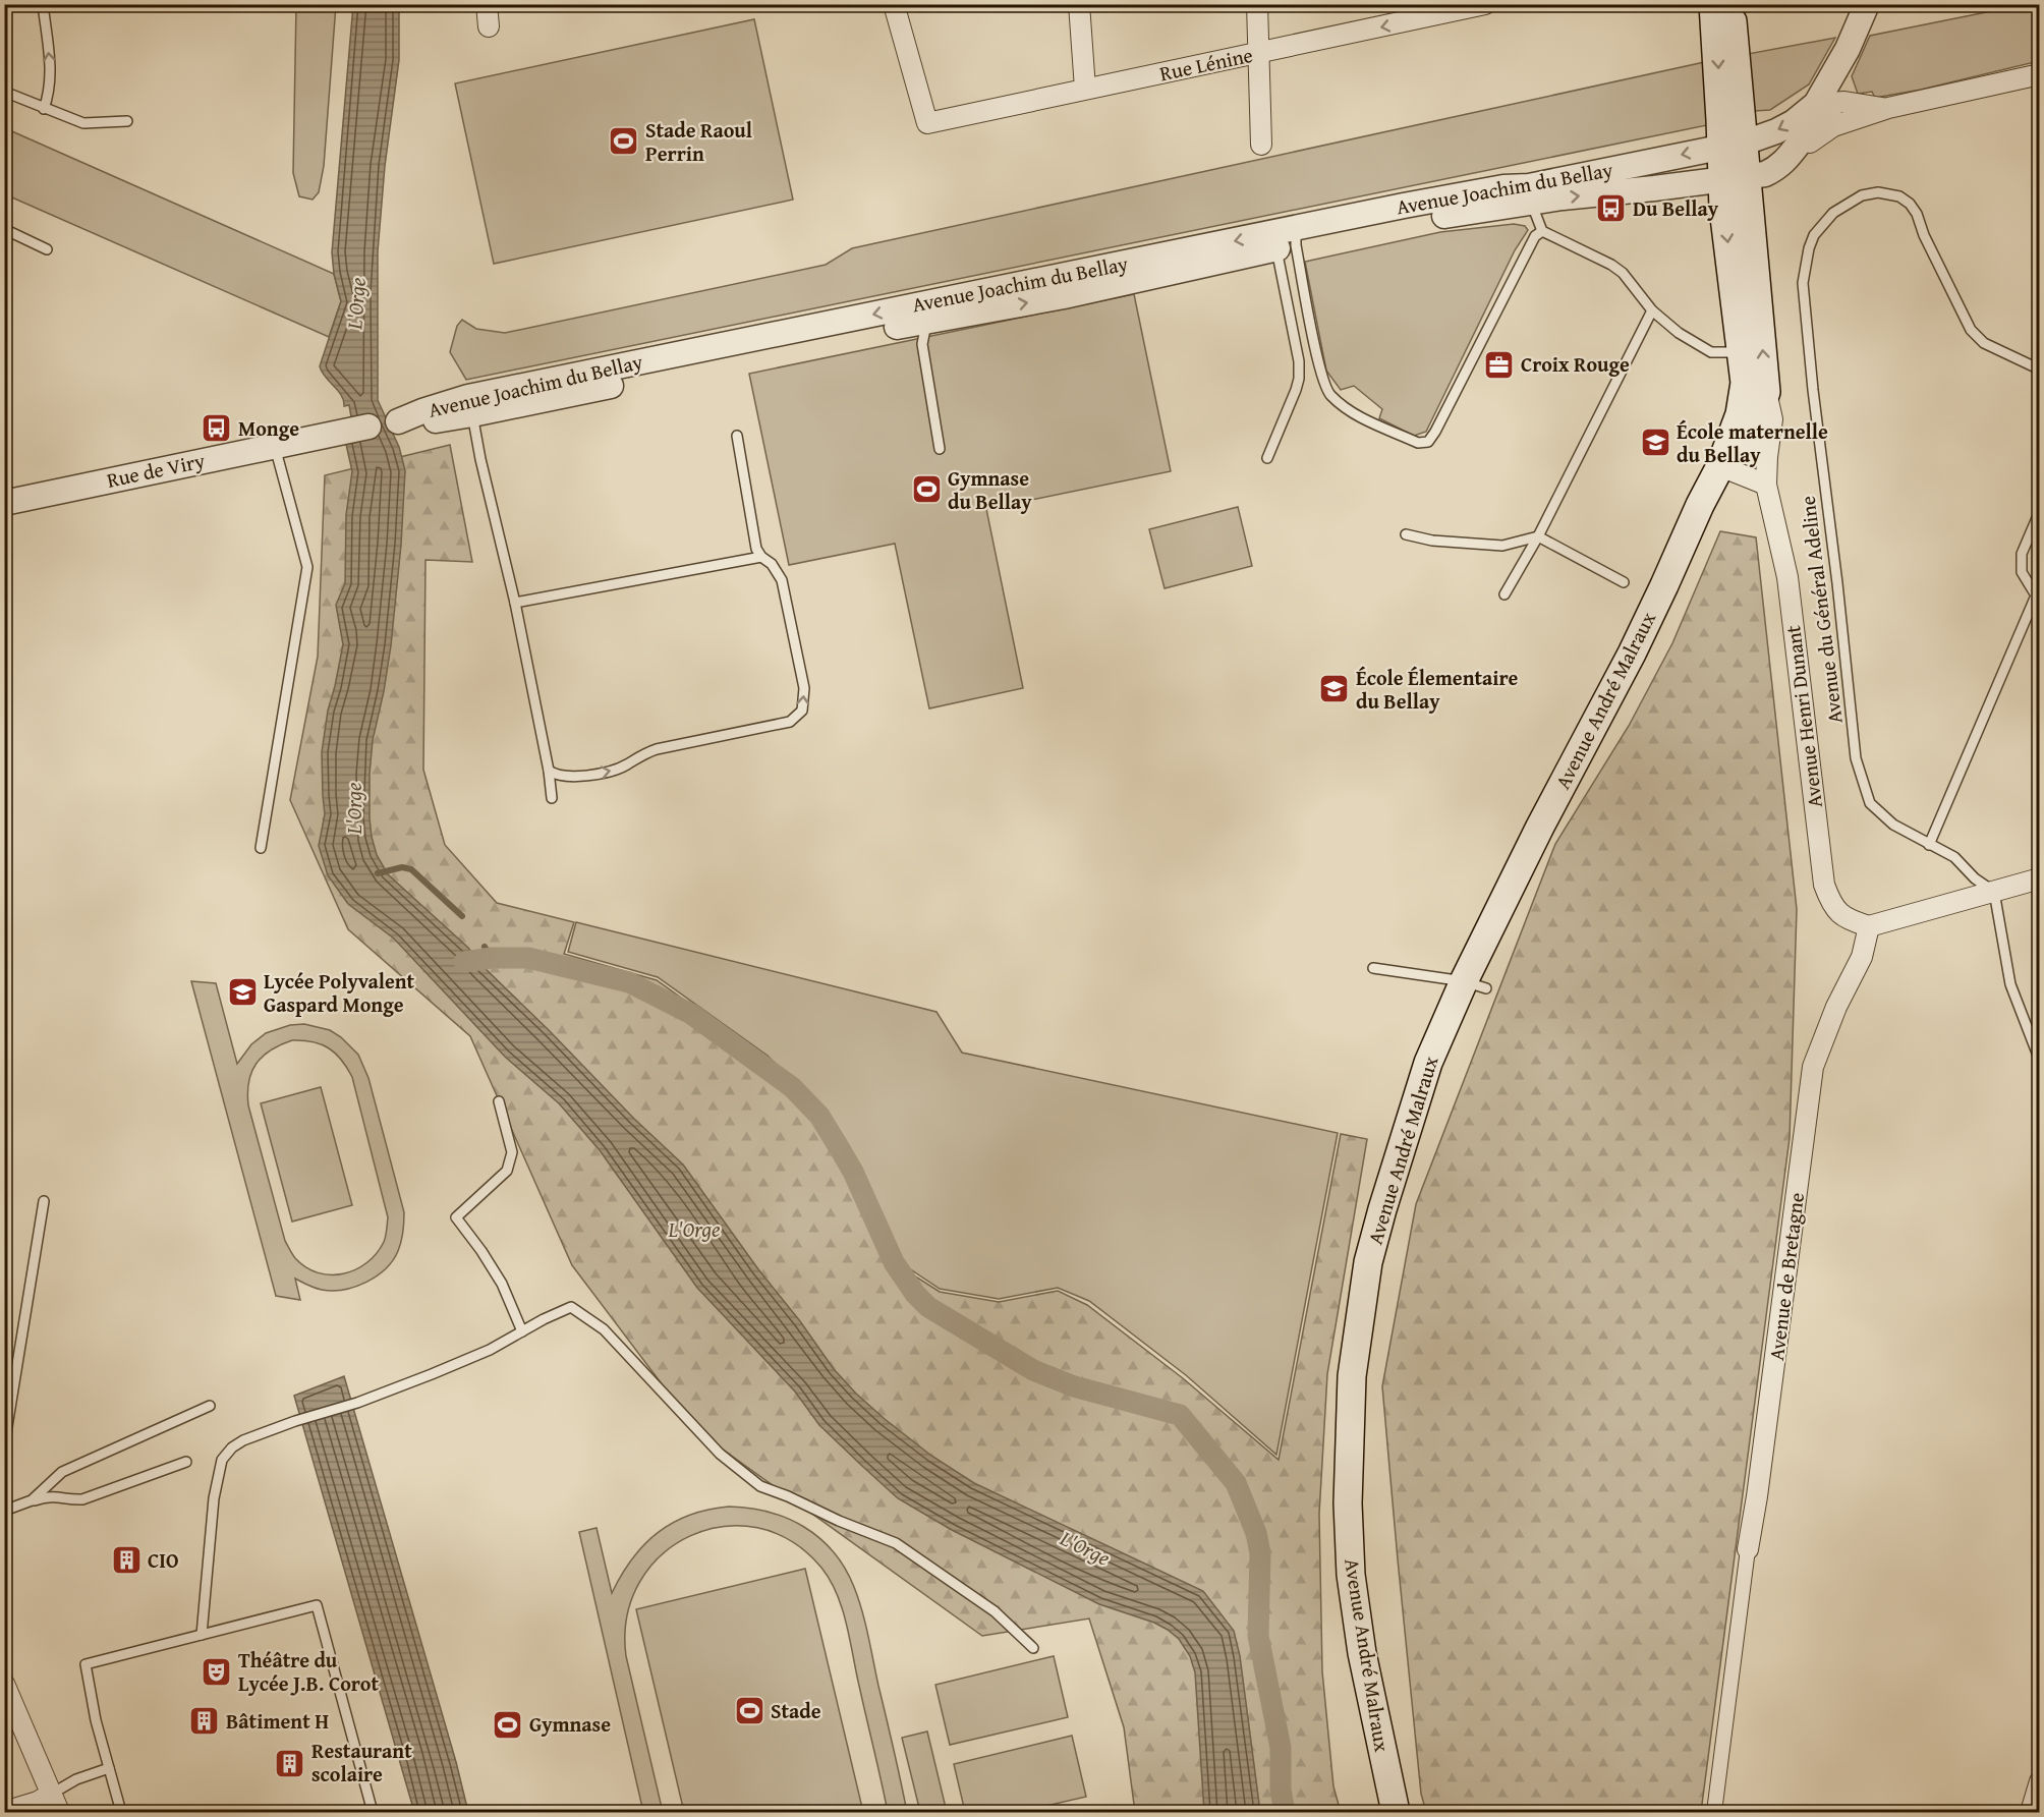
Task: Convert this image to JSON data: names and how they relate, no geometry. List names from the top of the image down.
{
  "streets": {
    "main road": ["Avenue André Malraux", "Avenue Henri Dunant"],
    "street": [
      "Rue Lénine",
      "Avenue Joachim du Bellay",
      "Rue de Viry",
      "Avenue de Bretagne"
    ],
    "lane": ["Avenue du Général Adeline"]
  },
  "crossings": [
    ["Avenue Joachim du Bellay", "Avenue Henri Dunant"],
    ["Avenue André Malraux", "Avenue Henri Dunant"],
    ["Avenue Henri Dunant", "Avenue de Bretagne"]
  ],
  "water": ["L'Orge"],
  "places": {
    "sports": [
      "Stade Raoul Perrin",
      "Gymnase du Bellay",
      "Stade",
      "Gymnase"
    ],
    "bus stop": ["Du Bellay", "Monge"],
    "office": ["Croix Rouge"],
    "school or university": ["École maternelle du Bellay", "École Élementaire du Bellay", "Lycée Polyvalent Gaspard Monge"],
    "building": ["CIO", "Bâtiment H", "Restaurant scolaire"],
    "theatre": ["Théâtre du Lycée J.B. Corot"]
  }
}
